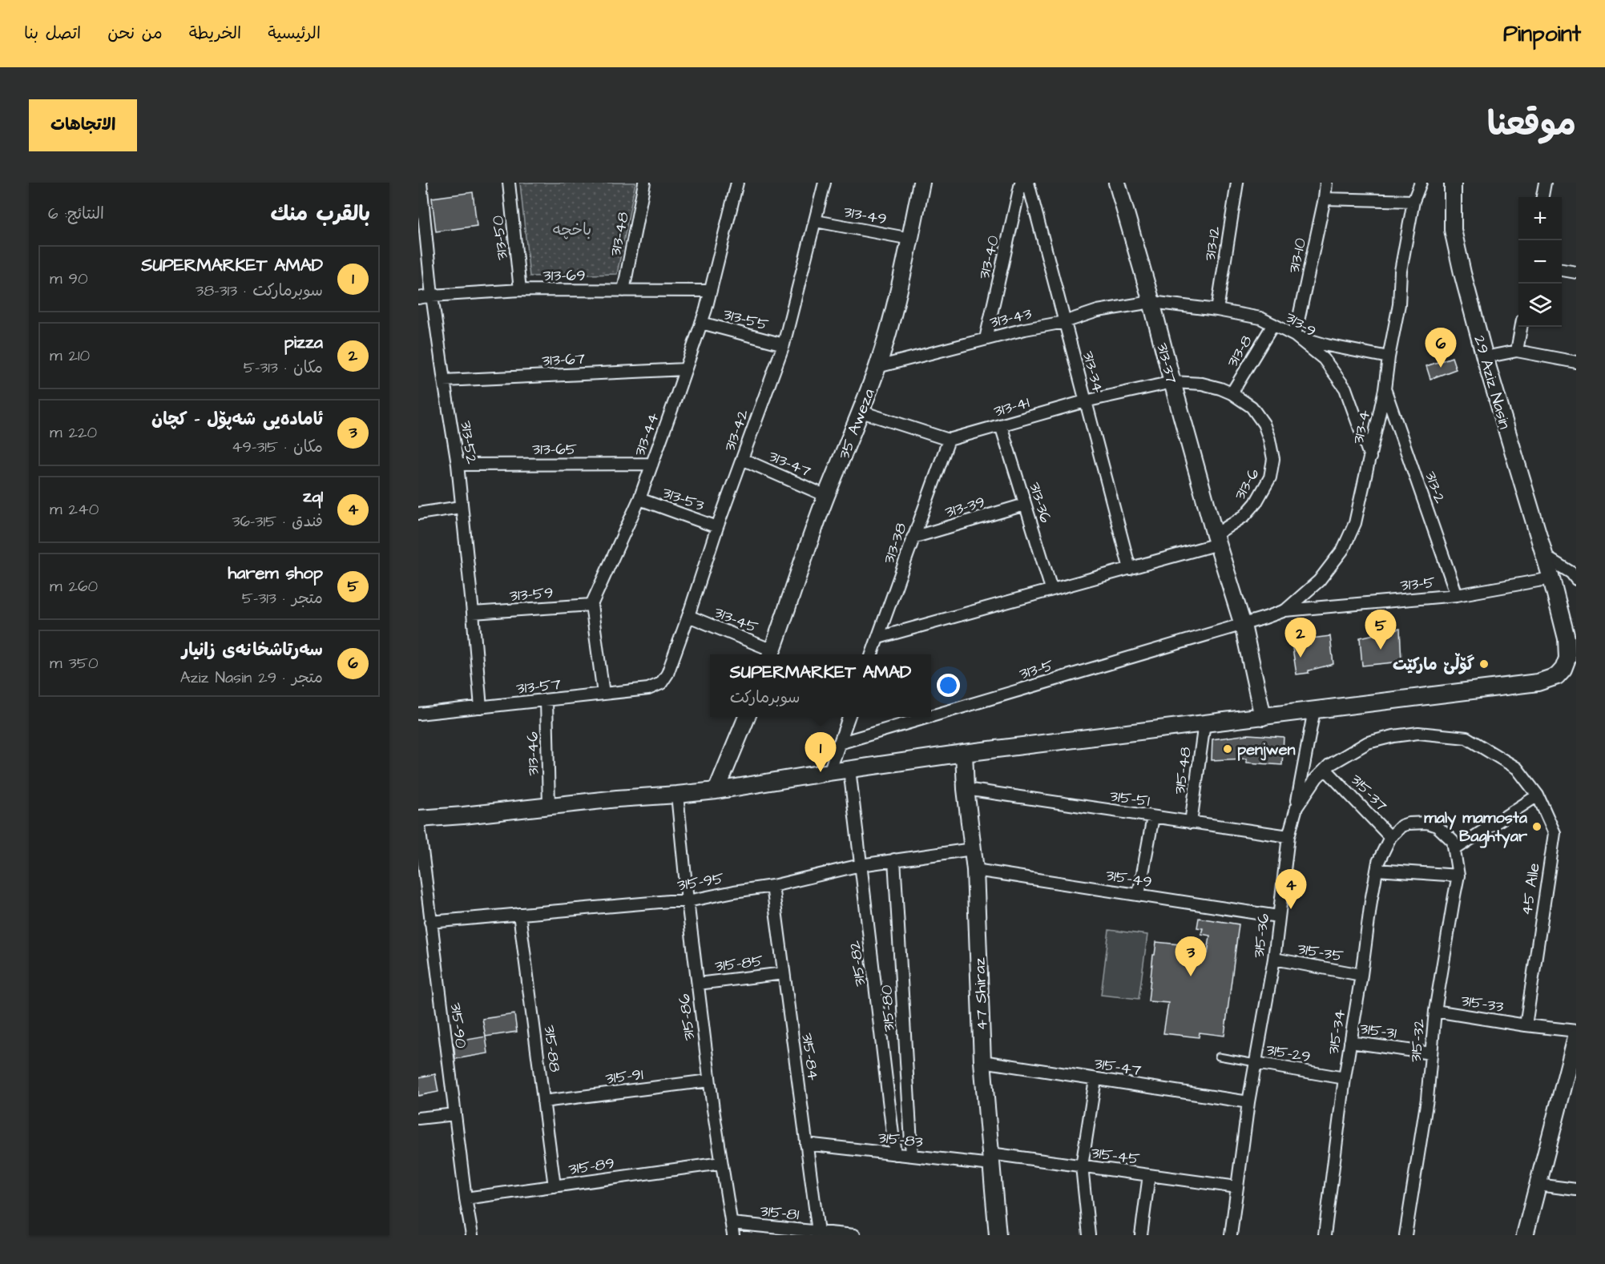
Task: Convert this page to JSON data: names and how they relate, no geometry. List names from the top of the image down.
{
  "streets": {
    "street": [
      "313-49",
      "313-48",
      "313-50",
      "313-12",
      "313-10",
      "313-40",
      "313-69",
      "313-43",
      "313-55",
      "313-9",
      "313-8",
      "313-67",
      "313-37",
      "313-34",
      "29 Aziz Nasin",
      "313-41",
      "35 Aweza",
      "313-4",
      "313-42",
      "313-44",
      "313-52",
      "313-65",
      "313-47",
      "313-6",
      "313-2",
      "313-53",
      "313-36",
      "313-39",
      "313-38",
      "313-5",
      "313-59",
      "313-45",
      "313-57",
      "313-46",
      "315-48",
      "315-37",
      "315-51",
      "315-49",
      "315-95",
      "45 Alle",
      "315-36",
      "315-35",
      "315-85",
      "315-82",
      "47 Shiraz",
      "315-33",
      "315-80",
      "315-86",
      "315-90",
      "315-31",
      "315-34",
      "315-32",
      "315-88",
      "315-29",
      "315-84",
      "315-47",
      "315-91",
      "315-83",
      "315-45",
      "315-89",
      "315-81"
    ]
  },
  "crossings": [
    ["313-49", "35 Aweza"],
    ["313-49", "313-42"],
    ["313-48", "313-69"],
    ["313-50", "313-69"],
    ["313-12", "313-9"],
    ["313-10", "313-9"],
    ["313-40", "313-43"],
    ["313-69", "313-44"],
    ["313-69", "313-52"],
    ["313-43", "313-9"],
    ["313-43", "313-37"],
    ["313-43", "313-34"],
    ["313-43", "35 Aweza"],
    ["313-55", "313-42"],
    ["313-55", "313-44"],
    ["313-9", "313-8"],
    ["313-9", "313-37"],
    ["313-9", "313-4"],
    ["313-8", "313-6"],
    ["313-67", "313-44"],
    ["313-67", "313-52"],
    ["313-37", "29 Aziz Nasin"],
    ["313-37", "313-41"],
    ["313-37", "313-4"],
    ["313-37", "313-6"],
    ["313-37", "313-5"],
    ["313-34", "313-41"],
    ["29 Aziz Nasin", "313-5"],
    ["29 Aziz Nasin", "313-46"],
    ["29 Aziz Nasin", "315-48"],
    ["29 Aziz Nasin", "315-82"],
    ["29 Aziz Nasin", "47 Shiraz"],
    ["29 Aziz Nasin", "315-86"],
    ["29 Aziz Nasin", "315-90"],
    ["313-41", "313-6"],
    ["313-41", "313-36"],
    ["313-41", "313-38"],
    ["35 Aweza", "313-47"],
    ["35 Aweza", "313-45"],
    ["313-4", "313-2"],
    ["313-4", "313-5"],
    ["313-42", "313-47"],
    ["313-42", "313-53"],
    ["313-42", "313-45"],
    ["313-42", "313-57"],
    ["313-44", "313-65"],
    ["313-44", "313-53"],
    ["313-44", "313-59"],
    ["313-52", "313-65"],
    ["313-52", "313-59"],
    ["313-52", "313-57"],
    ["313-2", "313-5"],
    ["313-36", "313-39"],
    ["313-39", "313-38"],
    ["313-57", "313-46"],
    ["315-48", "315-51"],
    ["315-37", "315-36"],
    ["315-37", "315-34"],
    ["315-51", "315-36"],
    ["315-51", "47 Shiraz"],
    ["315-49", "315-36"],
    ["315-49", "47 Shiraz"],
    ["315-95", "315-82"],
    ["315-95", "47 Shiraz"],
    ["315-95", "315-80"],
    ["315-95", "315-86"],
    ["315-95", "315-90"],
    ["315-95", "315-88"],
    ["315-95", "315-84"],
    ["45 Alle", "315-36"],
    ["45 Alle", "315-33"],
    ["315-36", "315-35"],
    ["315-36", "315-29"],
    ["315-36", "315-47"],
    ["315-36", "315-45"],
    ["315-35", "315-34"],
    ["315-85", "315-86"],
    ["315-85", "315-84"],
    ["315-82", "315-83"],
    ["47 Shiraz", "315-47"],
    ["47 Shiraz", "315-83"],
    ["47 Shiraz", "315-45"],
    ["315-33", "315-32"],
    ["315-80", "315-83"],
    ["315-86", "315-91"],
    ["315-86", "315-89"],
    ["315-86", "315-81"],
    ["315-90", "315-89"],
    ["315-31", "315-34"],
    ["315-31", "315-32"],
    ["315-34", "315-29"],
    ["315-88", "315-91"],
    ["315-88", "315-89"],
    ["315-84", "315-83"],
    ["315-84", "315-81"],
    ["315-83", "315-45"]
  ],
  "parks": ["باخچە"],
  "places": ["گۆڵێ مارکێت", "penjwen", "maly mamosta Baghtyar"],
  "page": {
    "header": "Pinpoint",
    "nav": [
      "الرئيسية",
      "الخريطة",
      "من نحن",
      "اتصل بنا"
    ],
    "title": "موقعنا",
    "buttons": "الاتجاهات",
    "heading": ["بالقرب منك", "النتائج: 6"],
    "map_buttons": ["+", "−"],
    "list": [
      {
        "mark": "1",
        "name": "SUPERMARKET AMAD",
        "note": "سوبرماركت · 313-38",
        "value": "90 m"
      },
      {
        "mark": "2",
        "name": "pizza",
        "note": "مكان · 313-5",
        "value": "210 m"
      },
      {
        "mark": "3",
        "name": "ئامادەیی شەپۆل - کچان",
        "note": "مكان · 315-49",
        "value": "220 m"
      },
      {
        "mark": "4",
        "name": "zq1",
        "note": "فندق · 315-36",
        "value": "240 m"
      },
      {
        "mark": "5",
        "name": "harem shop",
        "note": "متجر · 313-5",
        "value": "260 m"
      },
      {
        "mark": "6",
        "name": "سەرتاشخانەی زانیار",
        "note": "متجر · 29 Aziz Nasin",
        "value": "350 m"
      }
    ],
    "pins": [
      "6",
      "5",
      "2",
      "1",
      "4",
      "3"
    ],
    "popup": ["SUPERMARKET AMAD", "سوبرماركت"]
  }
}
